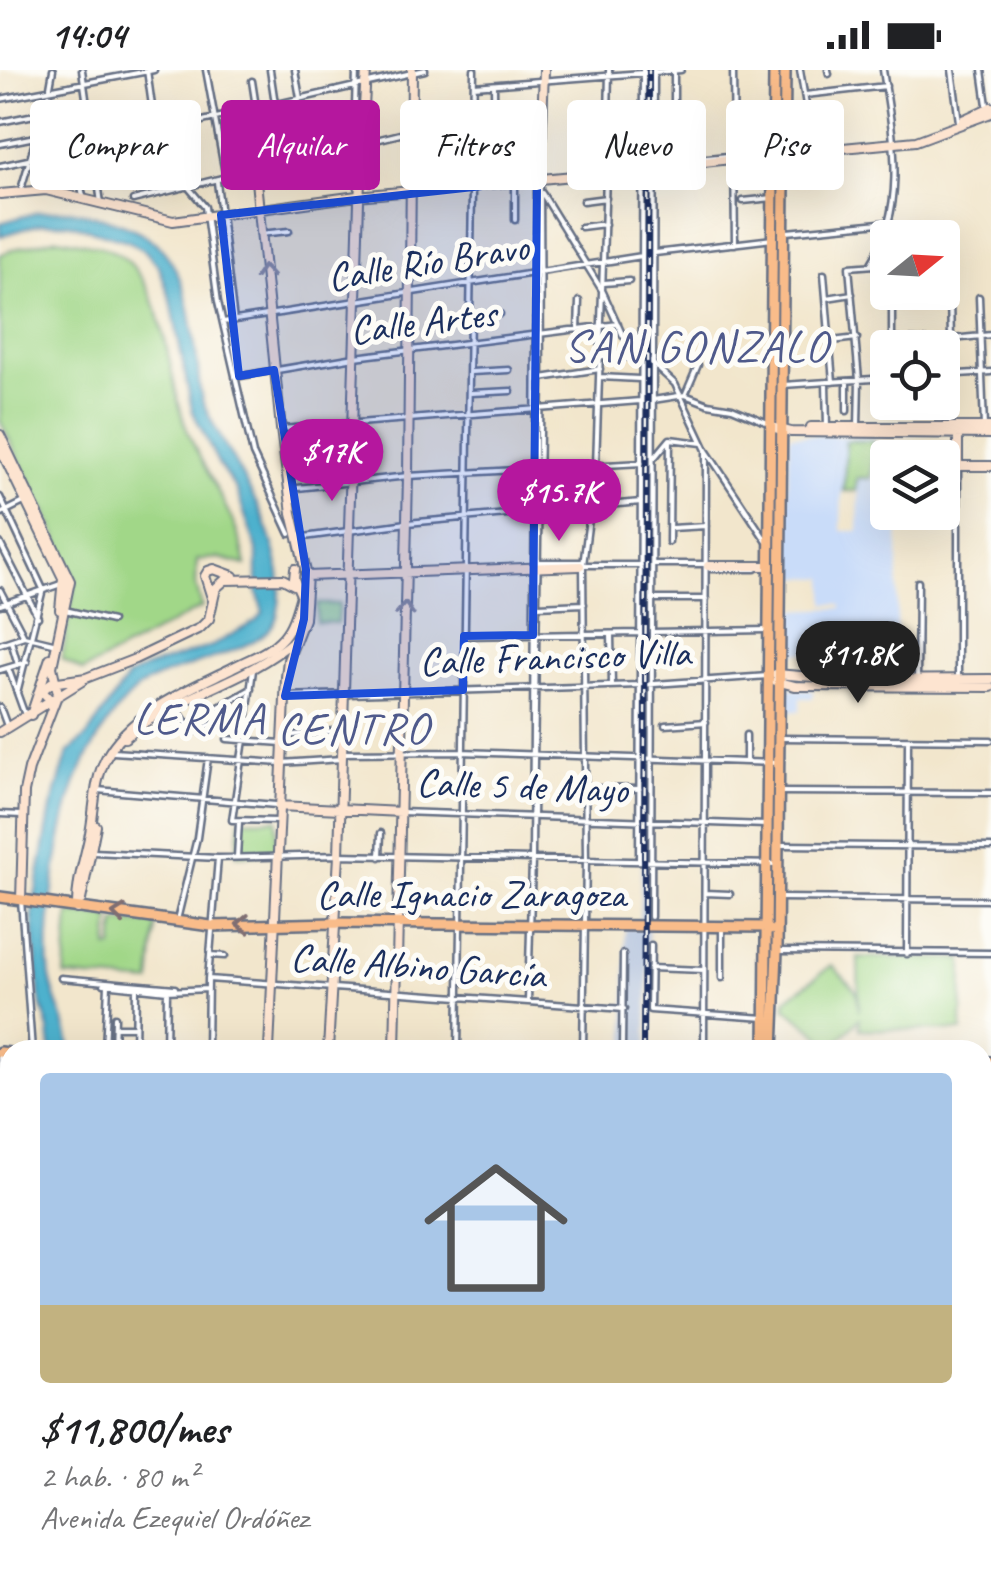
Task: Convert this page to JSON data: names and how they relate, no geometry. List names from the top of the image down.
{
  "streets": {
    "main road": ["Calle Ignacio Zaragoza"],
    "street": [
      "Calle Río Bravo",
      "Calle Artes",
      "Calle Francisco Villa",
      "Calle 5 de Mayo",
      "Calle Albino García"
    ]
  },
  "districts": ["SAN GONZALO", "LERMA", "CENTRO"],
  "north": "right",
  "page": {
    "status": "14:04",
    "chip": [
      "Comprar",
      "Alquilar",
      "Filtros",
      "Nuevo",
      "Piso"
    ],
    "price": ["$17K", "$15.7K", "$11.8K"],
    "list": [
      {
        "name": "$11,800/mes",
        "note": "2 hab. · 80 m² · Avenida Ezequiel Ordóñez"
      }
    ]
  }
}
